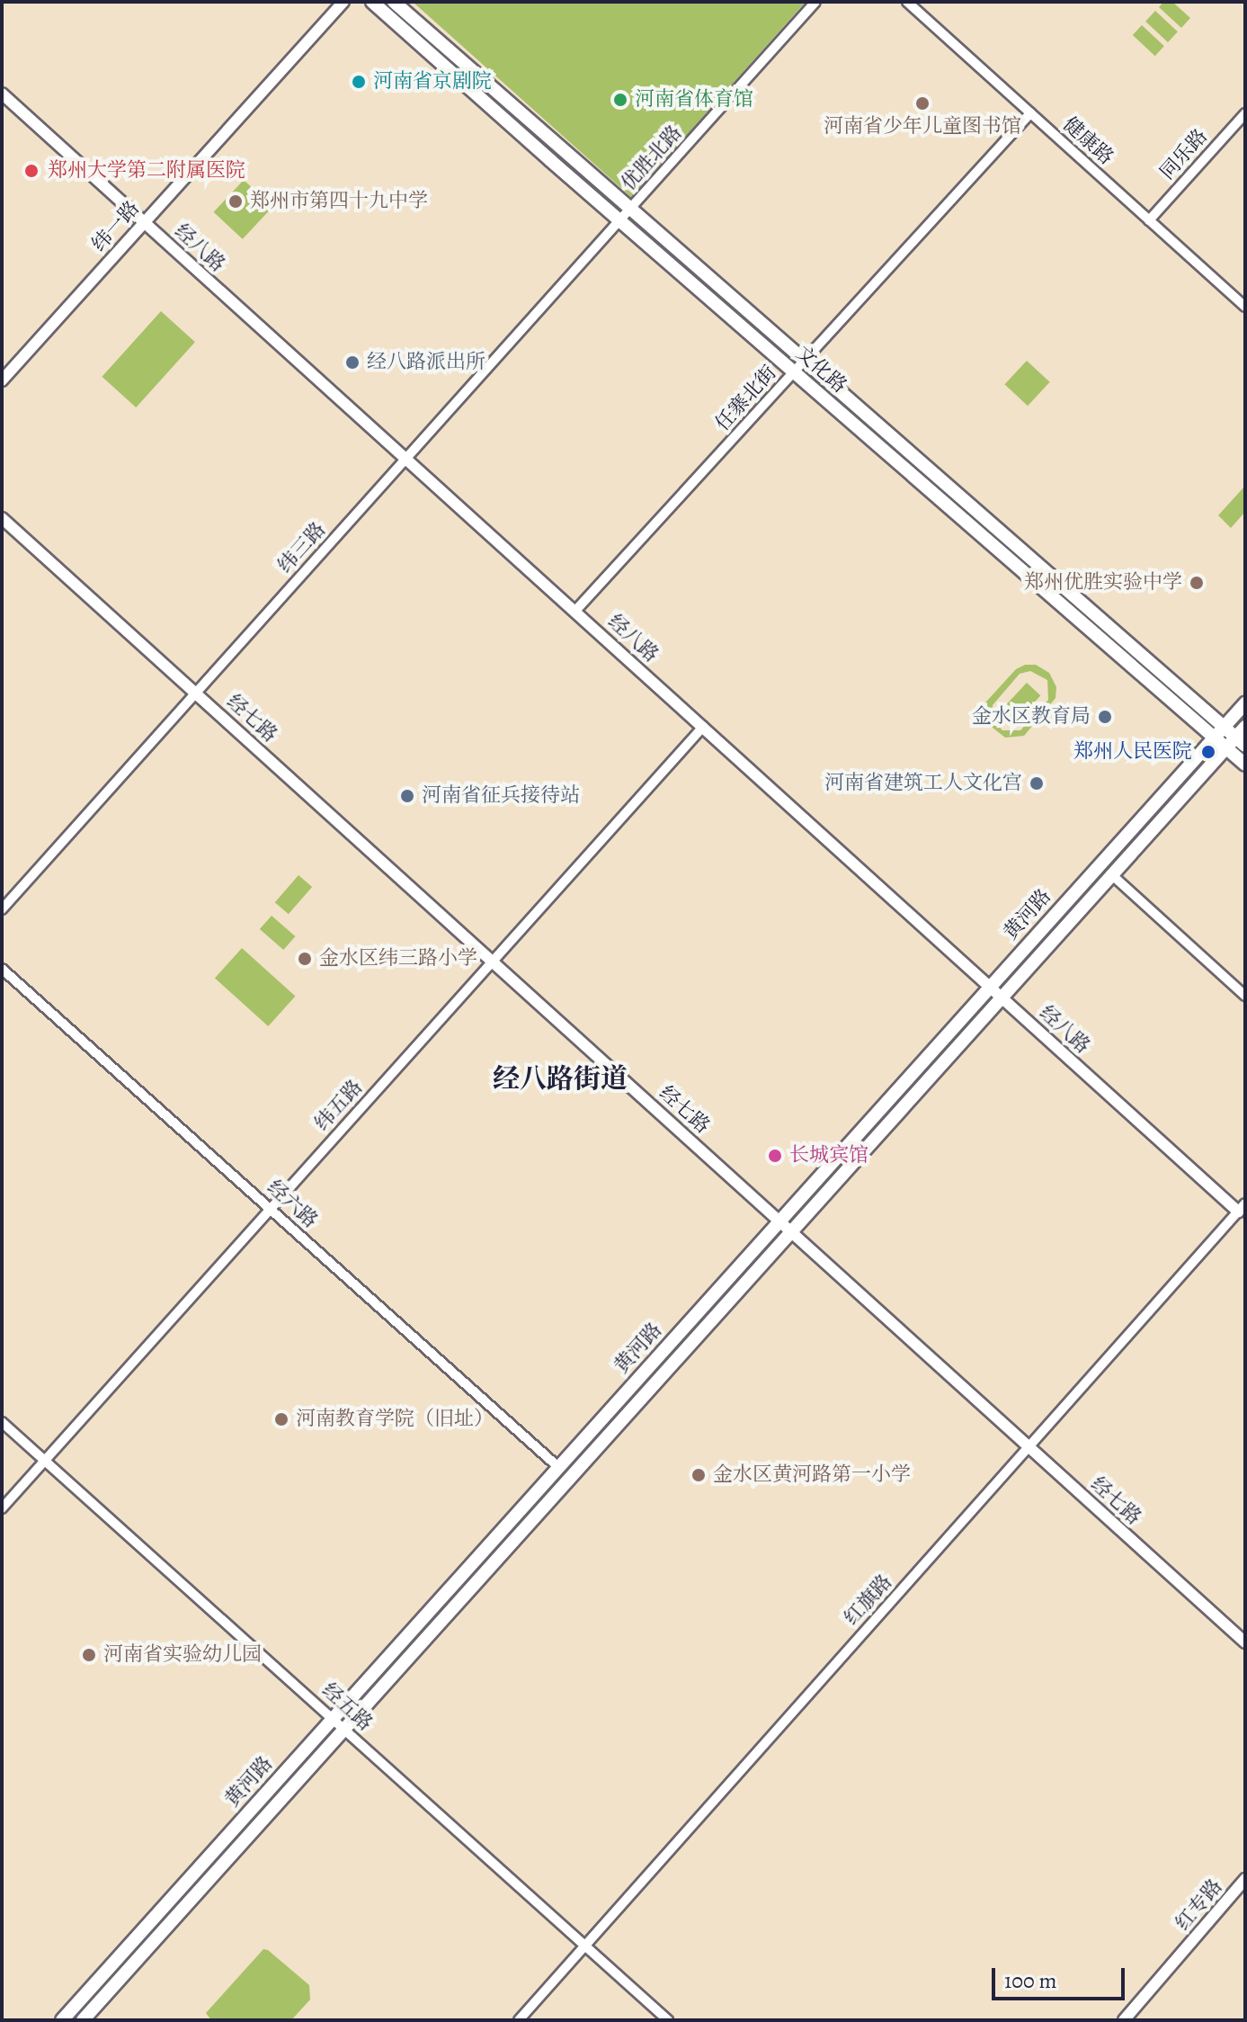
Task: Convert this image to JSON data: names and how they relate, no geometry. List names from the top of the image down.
{
  "streets": {
    "main road": ["文化路", "黄河路"],
    "street": [
      "健康路",
      "同乐路",
      "优胜北路",
      "纬一路",
      "经八路",
      "任寨北街",
      "纬三路",
      "经七路",
      "纬五路",
      "经六路",
      "红旗路",
      "经五路",
      "红专路"
    ]
  },
  "crossings": [
    ["健康路", "同乐路"],
    ["健康路", "任寨北街"],
    ["优胜北路", "文化路"],
    ["优胜北路", "纬三路"],
    ["纬一路", "经八路"],
    ["经八路", "任寨北街"],
    ["经八路", "纬三路"],
    ["经八路", "黄河路"],
    ["经八路", "纬五路"],
    ["经八路", "红旗路"],
    ["文化路", "任寨北街"],
    ["文化路", "纬三路"],
    ["文化路", "黄河路"],
    ["纬三路", "经七路"],
    ["经七路", "黄河路"],
    ["经七路", "纬五路"],
    ["经七路", "红旗路"],
    ["黄河路", "经六路"],
    ["黄河路", "经五路"],
    ["纬五路", "经六路"],
    ["纬五路", "经五路"],
    ["红旗路", "经五路"]
  ],
  "districts": ["经八路街道"],
  "places": [
    "河南省京剧院",
    "河南省体育馆",
    "河南省少年儿童图书馆",
    "郑州大学第二附属医院",
    "郑州市第四十九中学",
    "经八路派出所",
    "郑州优胜实验中学",
    "金水区教育局",
    "郑州人民医院",
    "河南省建筑工人文化宫",
    "河南省征兵接待站",
    "金水区纬三路小学",
    "长城宾馆",
    "河南教育学院（旧址）",
    "金水区黄河路第一小学",
    "河南省实验幼儿园"
  ],
  "scale_bar": "100 m"
}
